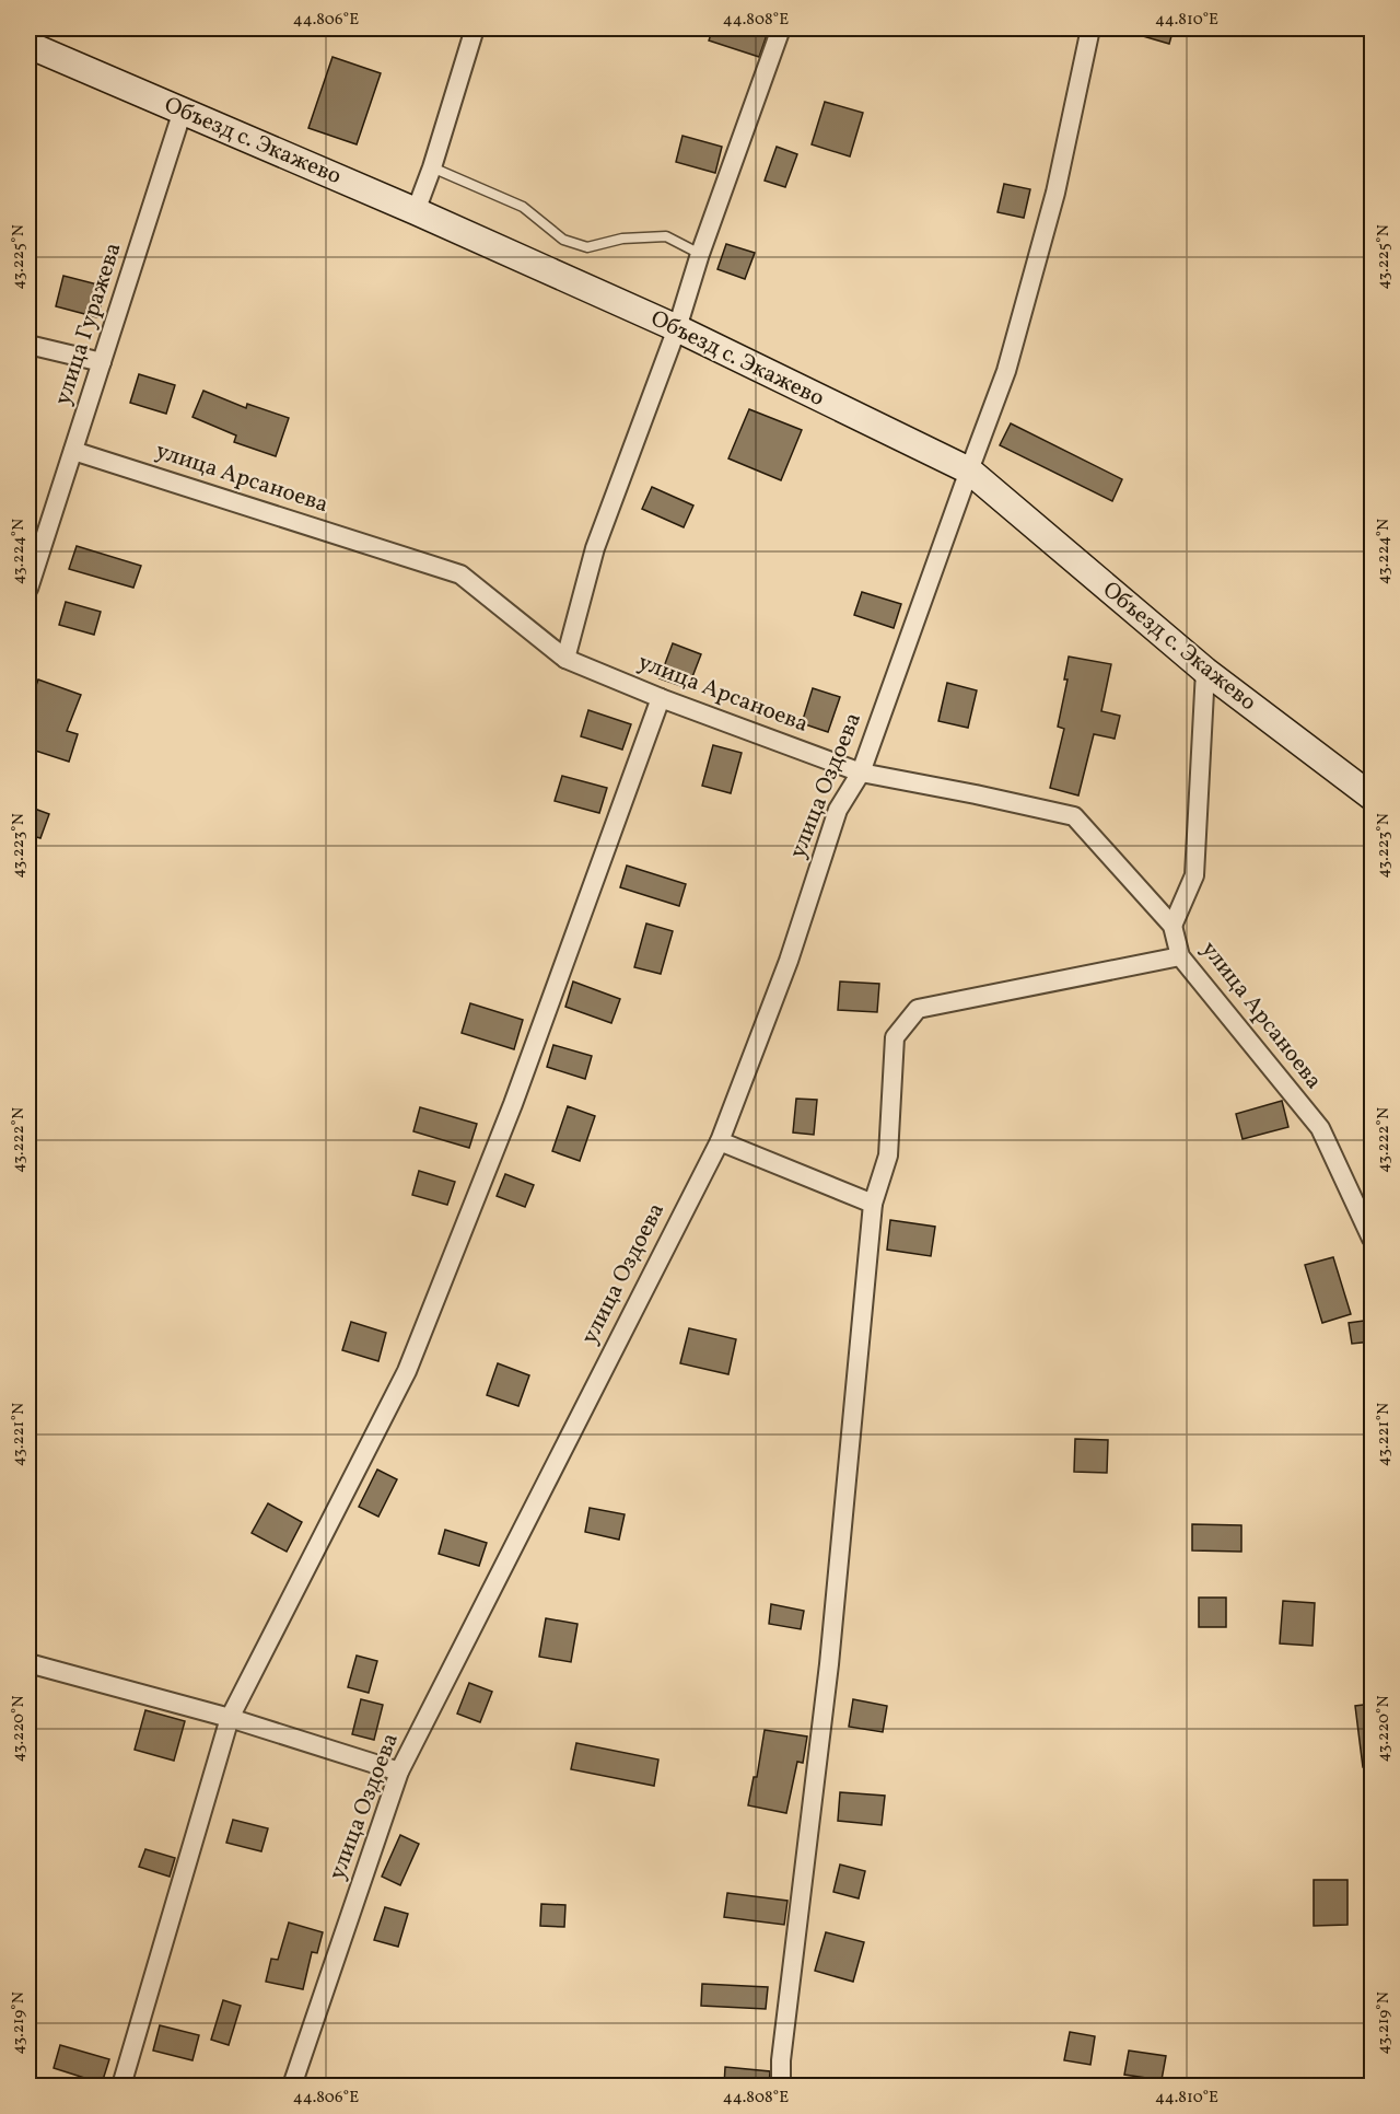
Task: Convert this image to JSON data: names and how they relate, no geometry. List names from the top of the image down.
{
  "streets": {
    "main road": ["Объезд с. Экажево"],
    "street": ["улица Гуражева", "улица Арсаноева", "улица Оздоева"]
  },
  "crossings": [
    ["Объезд с. Экажево", "улица Гуражева"],
    ["Объезд с. Экажево", "улица Оздоева"],
    ["улица Гуражева", "улица Арсаноева"],
    ["улица Арсаноева", "улица Оздоева"]
  ],
  "coordinates": [
    "44.806°E",
    "44.808°E",
    "44.810°E",
    "43.225°N",
    "43.224°N",
    "43.223°N",
    "43.222°N",
    "43.221°N",
    "43.220°N",
    "43.219°N"
  ]
}
